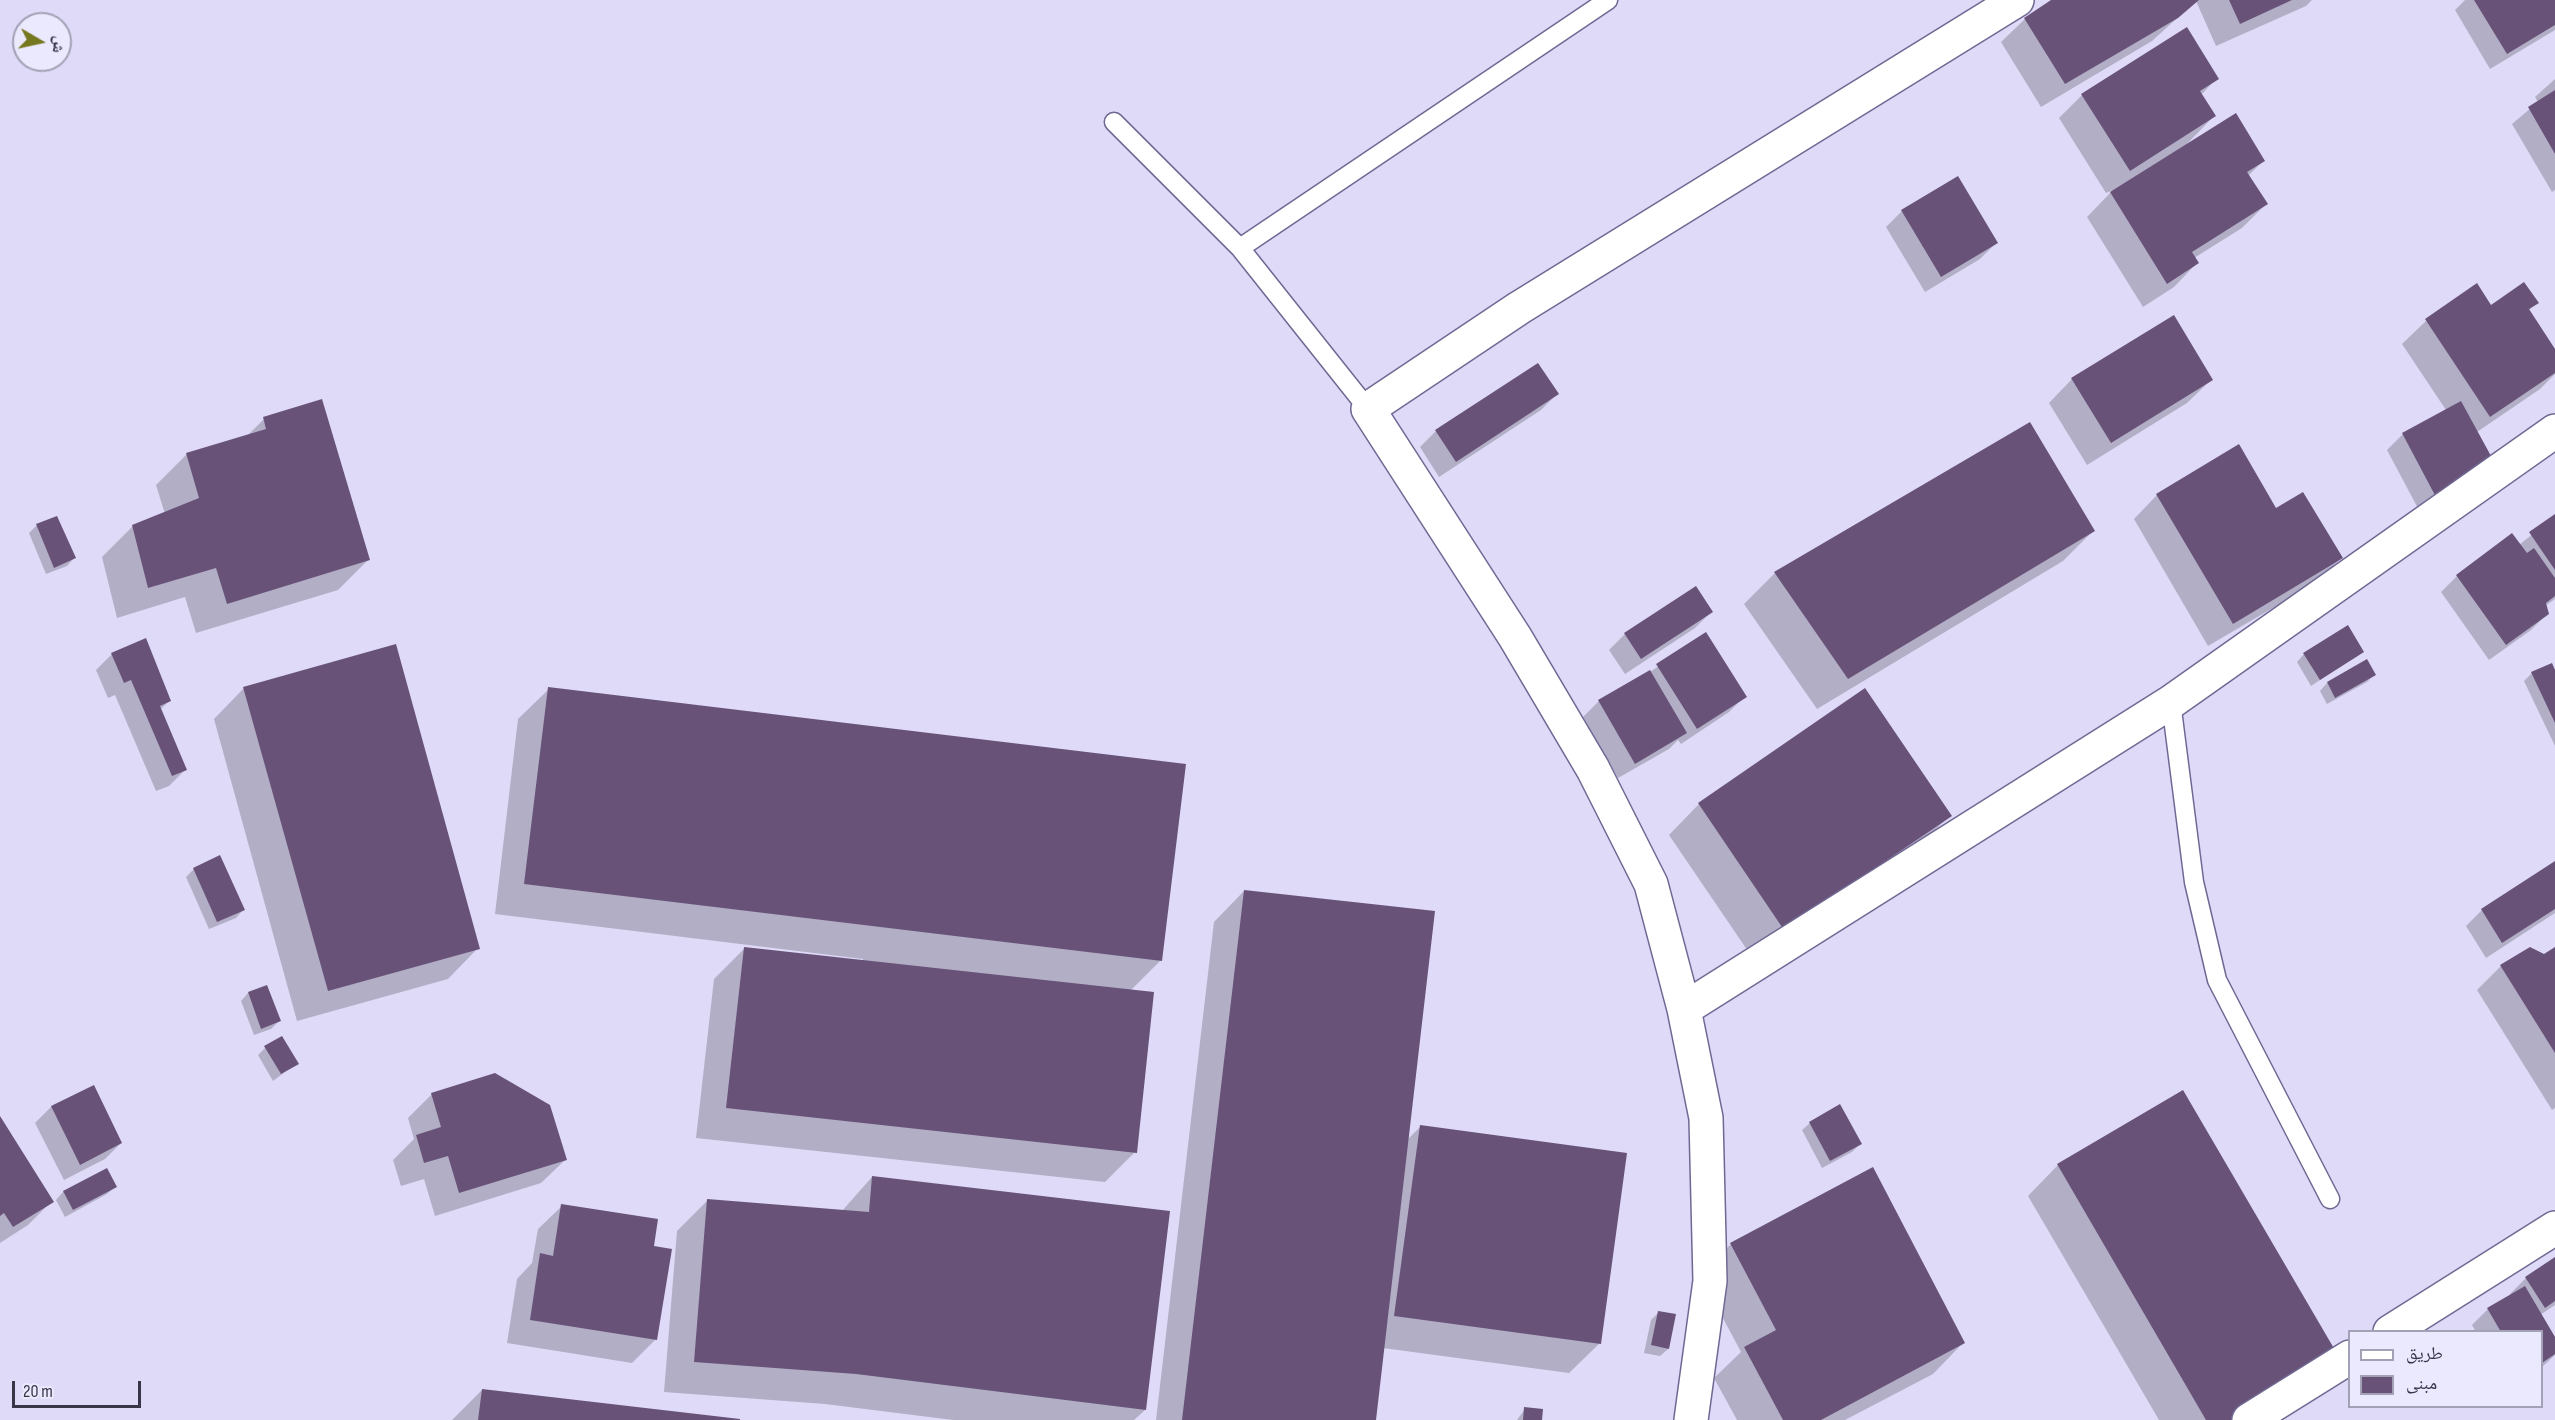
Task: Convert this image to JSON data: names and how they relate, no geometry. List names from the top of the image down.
{
  "legend": ["طريق", "مبنى"],
  "scale_bar": "20 m",
  "north": "right"
}
